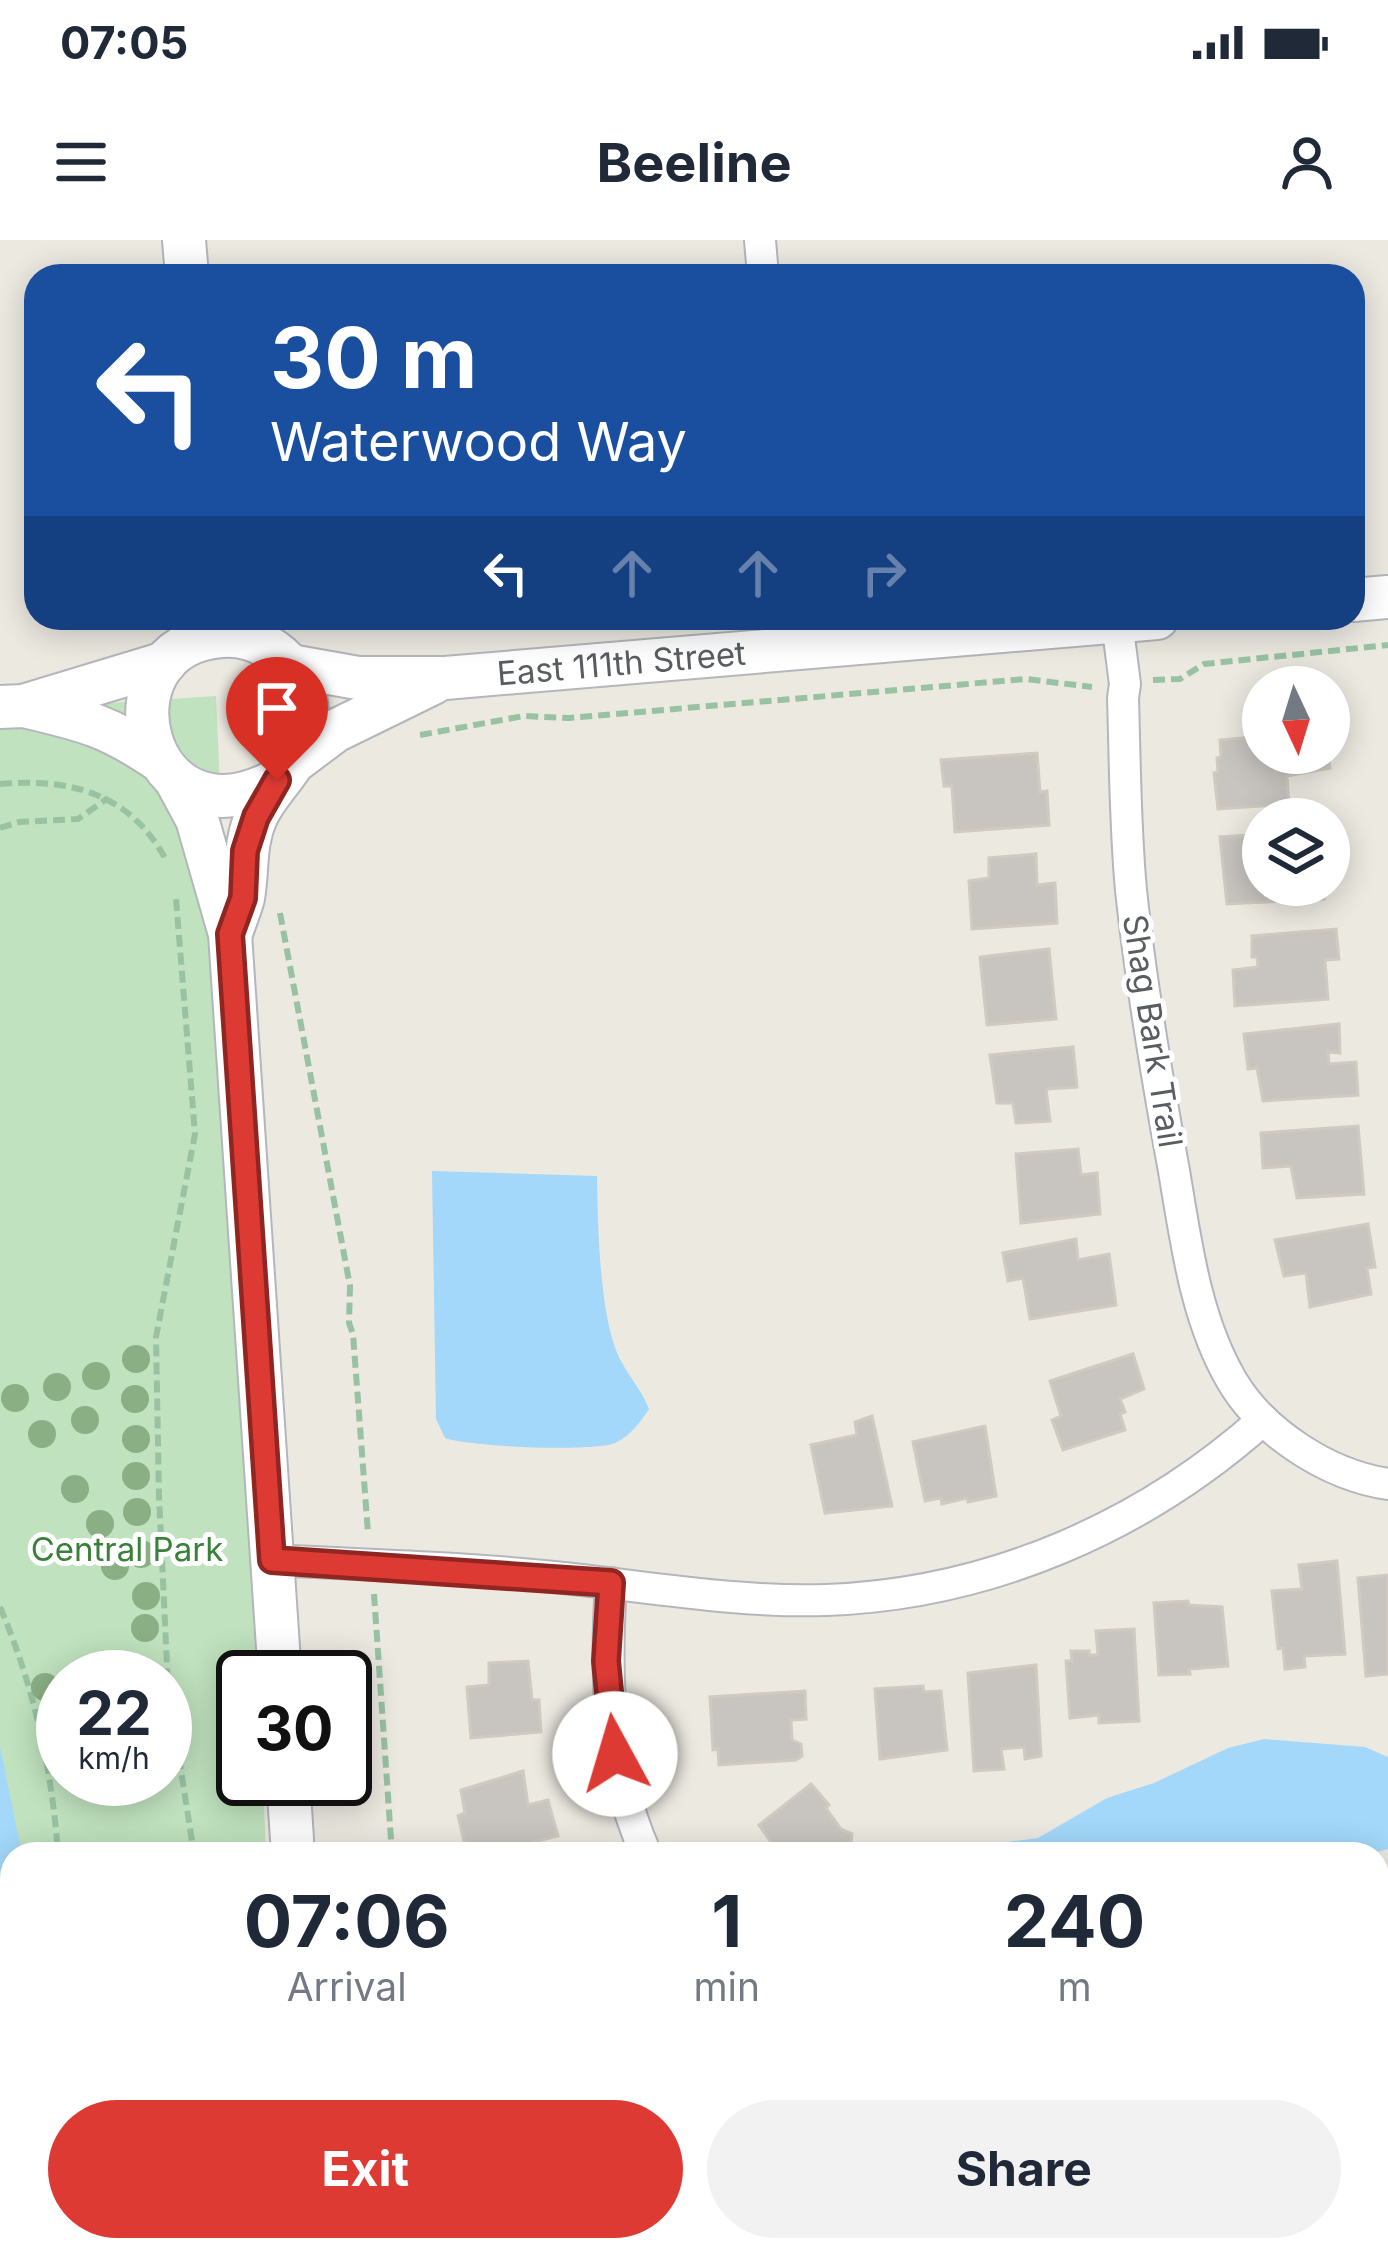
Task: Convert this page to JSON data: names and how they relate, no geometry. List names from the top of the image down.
{
  "streets": {
    "main road": ["East 111th Street"],
    "street": ["Shag Bark Trail"]
  },
  "parks": ["Central Park"],
  "north": "bottom",
  "page": {
    "status": "07:05",
    "header": "Beeline",
    "turn": ["30 m", "Waterwood Way"],
    "speed": "22 km/h",
    "limit": "30",
    "eta": [
      "07:06",
      "Arrival",
      "1",
      "min",
      "240",
      "m"
    ],
    "buttons": ["Exit", "Share"]
  }
}
